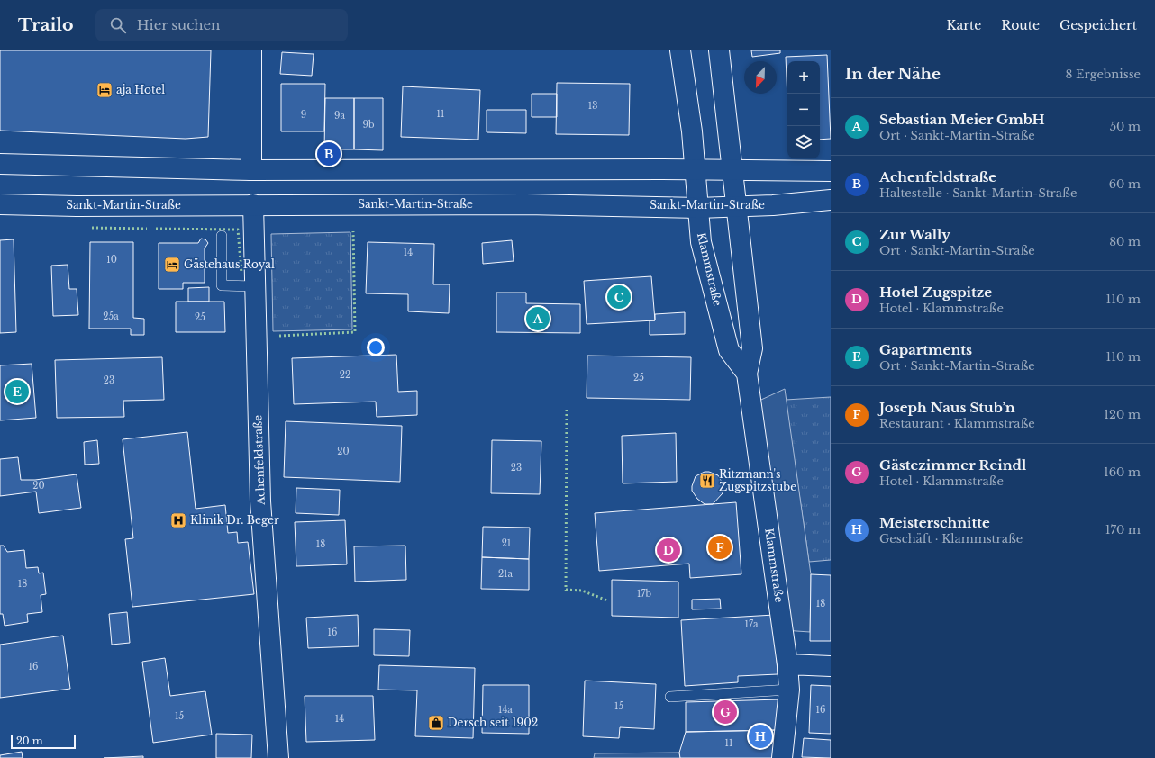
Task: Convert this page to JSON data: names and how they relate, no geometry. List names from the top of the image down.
{
  "streets": {
    "street": ["Sankt-Martin-Straße", "Klammstraße", "Achenfeldstraße"]
  },
  "crossings": [
    ["Sankt-Martin-Straße", "Klammstraße"],
    ["Sankt-Martin-Straße", "Achenfeldstraße"]
  ],
  "places": {
    "hotel": ["aja Hotel", "Gästehaus Royal"],
    "restaurant": ["Ritzmann's Zugspitzstube"],
    "hospital": ["Klinik Dr. Beger"],
    "shop": ["Dersch seit 1902"]
  },
  "house_numbers": [
    "13",
    "11",
    "9",
    "9a",
    "9b",
    "14",
    "10",
    "25a",
    "25",
    "22",
    "25",
    "23",
    "20",
    "23",
    "20",
    "21",
    "18",
    "21a",
    "18",
    "17b",
    "18",
    "17a",
    "16",
    "16",
    "15",
    "14a",
    "16",
    "15",
    "14",
    "11"
  ],
  "scale_bar": "20 m",
  "north": "bottom left",
  "page": {
    "header": "Trailo",
    "search": "Hier suchen",
    "nav": ["Karte", "Route", "Gespeichert"],
    "heading": ["In der Nähe", "8 Ergebnisse"],
    "map_buttons": ["+", "−"],
    "list": [
      {
        "mark": "A",
        "name": "Sebastian Meier GmbH",
        "note": "Ort · Sankt-Martin-Straße",
        "value": "50 m"
      },
      {
        "mark": "B",
        "name": "Achenfeldstraße",
        "note": "Haltestelle · Sankt-Martin-Straße",
        "value": "60 m"
      },
      {
        "mark": "C",
        "name": "Zur Wally",
        "note": "Ort · Sankt-Martin-Straße",
        "value": "80 m"
      },
      {
        "mark": "D",
        "name": "Hotel Zugspitze",
        "note": "Hotel · Klammstraße",
        "value": "110 m"
      },
      {
        "mark": "E",
        "name": "Gapartments",
        "note": "Ort · Sankt-Martin-Straße",
        "value": "110 m"
      },
      {
        "mark": "F",
        "name": "Joseph Naus Stub’n",
        "note": "Restaurant · Klammstraße",
        "value": "120 m"
      },
      {
        "mark": "G",
        "name": "Gästezimmer Reindl",
        "note": "Hotel · Klammstraße",
        "value": "160 m"
      },
      {
        "mark": "H",
        "name": "Meisterschnitte",
        "note": "Geschäft · Klammstraße",
        "value": "170 m"
      }
    ],
    "pins": [
      "B",
      "C",
      "A",
      "E",
      "F",
      "D",
      "G",
      "H"
    ],
    "scale": "20 m"
  }
}
